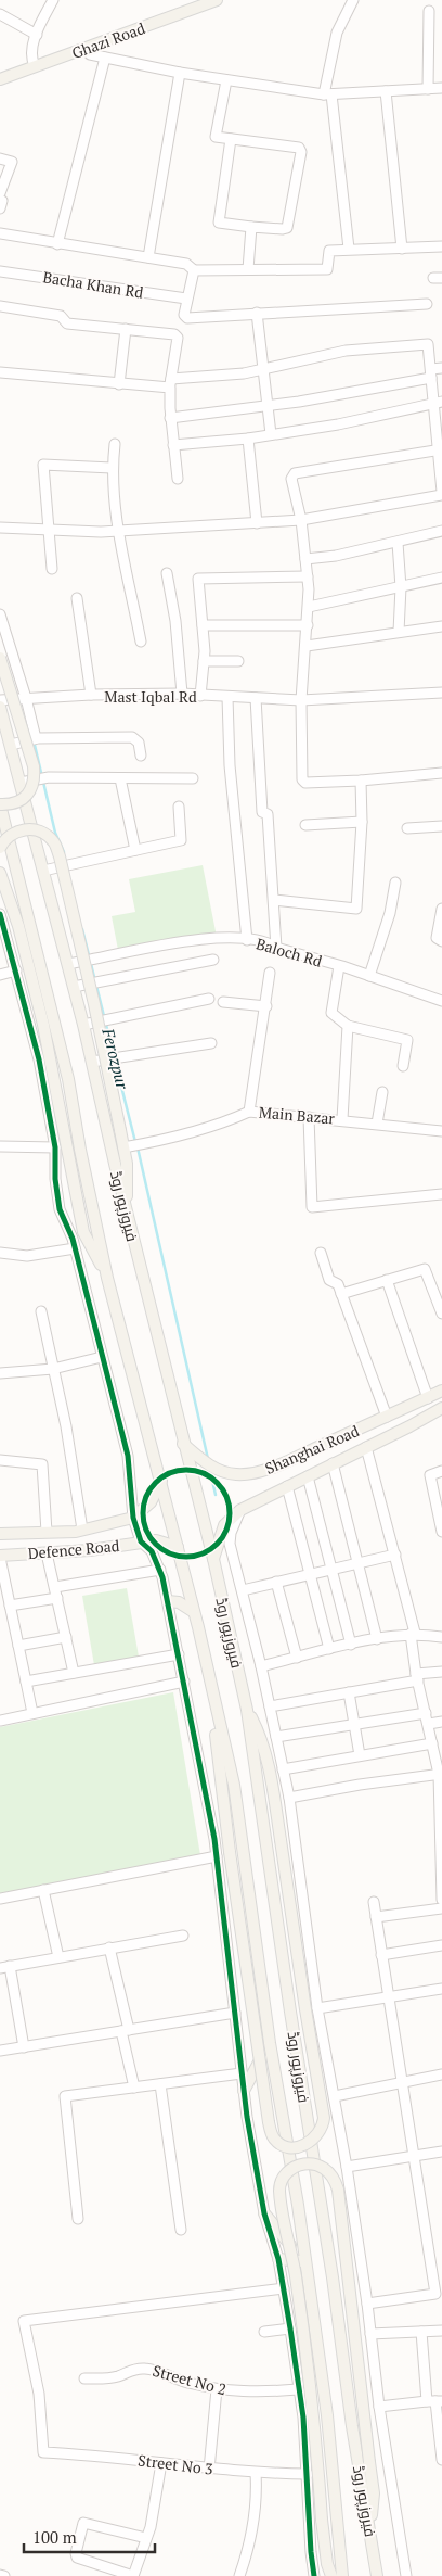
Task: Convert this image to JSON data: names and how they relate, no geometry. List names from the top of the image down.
{
  "streets": {
    "main road": [
      "Ghazi Road",
      "فیروزپور روڈ",
      "Shanghai Road",
      "Defence Road"
    ],
    "street": [
      "Bacha Khan Rd",
      "Mast Iqbal Rd",
      "Baloch Rd",
      "Main Bazar",
      "Street No 2",
      "Street No 3"
    ]
  },
  "crossings": [
    ["Baloch Rd", "فیروزپور روڈ"],
    ["فیروزپور روڈ", "Shanghai Road"],
    ["فیروزپور روڈ", "Defence Road"]
  ],
  "water": ["Ferozpur"],
  "scale_bar": "100 m"
}
